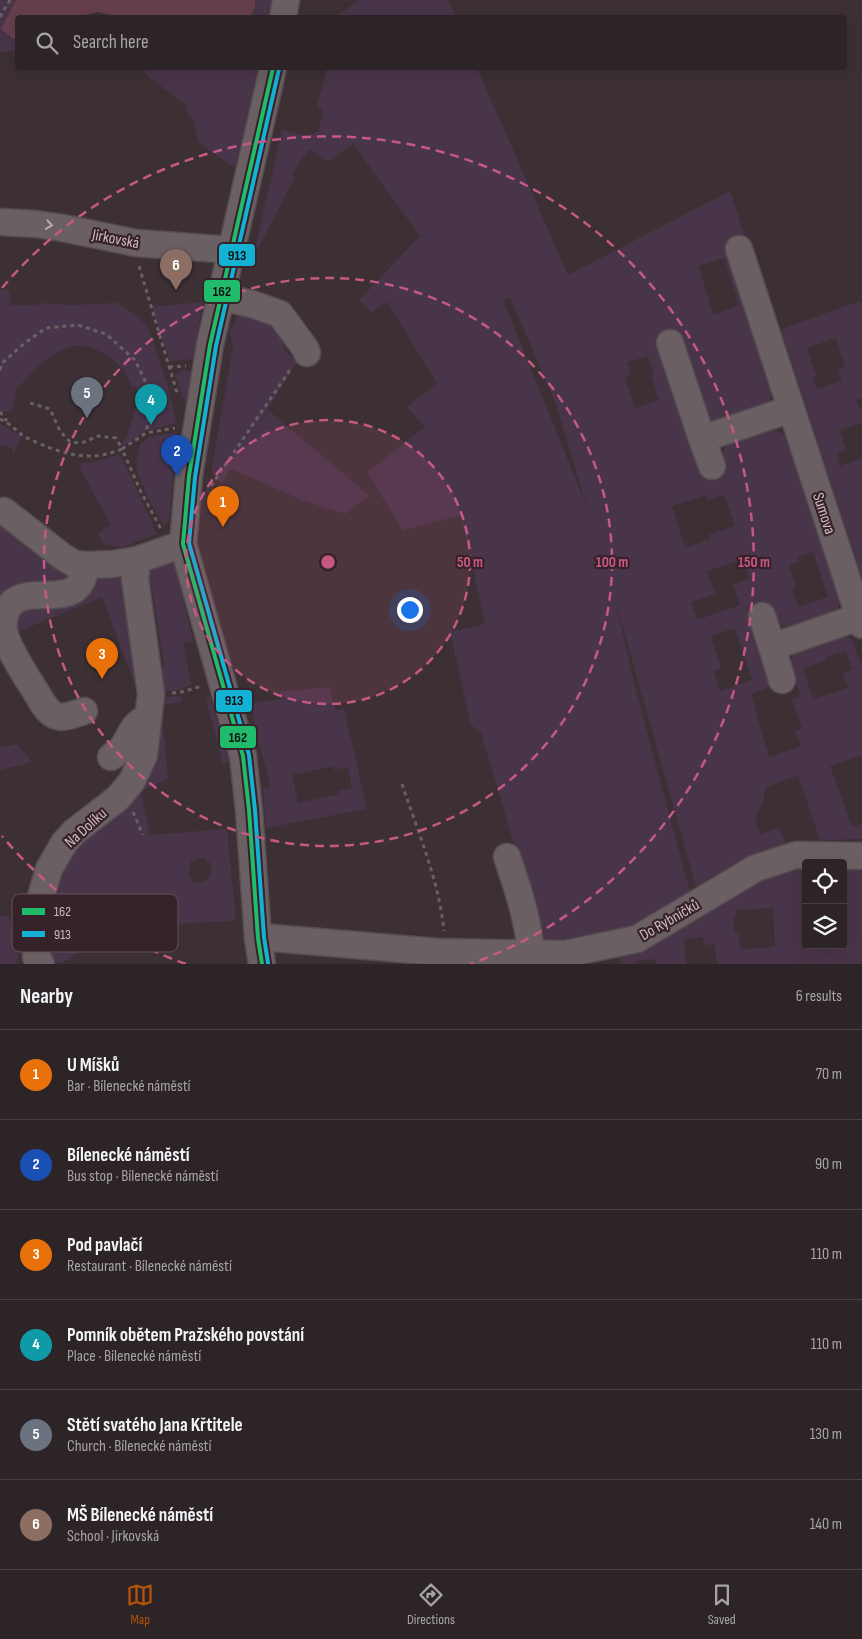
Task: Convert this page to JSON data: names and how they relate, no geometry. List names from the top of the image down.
{
  "streets": {
    "street": [
      "Jirkovská",
      "Sumova",
      "Na Dolíku",
      "Do Rybníčků"
    ]
  },
  "one_way": ["Jirkovská"],
  "lines": ["transit line 162", "transit line 913"],
  "legend": ["162", "913"],
  "page": {
    "search": "Search here",
    "pins": [
      "6",
      "5",
      "4",
      "2",
      "1",
      "3"
    ],
    "heading": ["Nearby", "6 results"],
    "list": [
      {
        "mark": "1",
        "name": "U Míšků",
        "note": "Bar · Bílenecké náměstí",
        "value": "70 m"
      },
      {
        "mark": "2",
        "name": "Bílenecké náměstí",
        "note": "Bus stop · Bílenecké náměstí",
        "value": "90 m"
      },
      {
        "mark": "3",
        "name": "Pod pavlačí",
        "note": "Restaurant · Bílenecké náměstí",
        "value": "110 m"
      },
      {
        "mark": "4",
        "name": "Pomník obětem Pražského povstání",
        "note": "Place · Bílenecké náměstí",
        "value": "110 m"
      },
      {
        "mark": "5",
        "name": "Stětí svatého Jana Křtitele",
        "note": "Church · Bílenecké náměstí",
        "value": "130 m"
      },
      {
        "mark": "6",
        "name": "MŠ Bílenecké náměstí",
        "note": "School · Jirkovská",
        "value": "140 m"
      }
    ],
    "nav": ["Map", "Directions", "Saved"]
  },
  "rings": ["50 m", "100 m", "150 m"]
}
